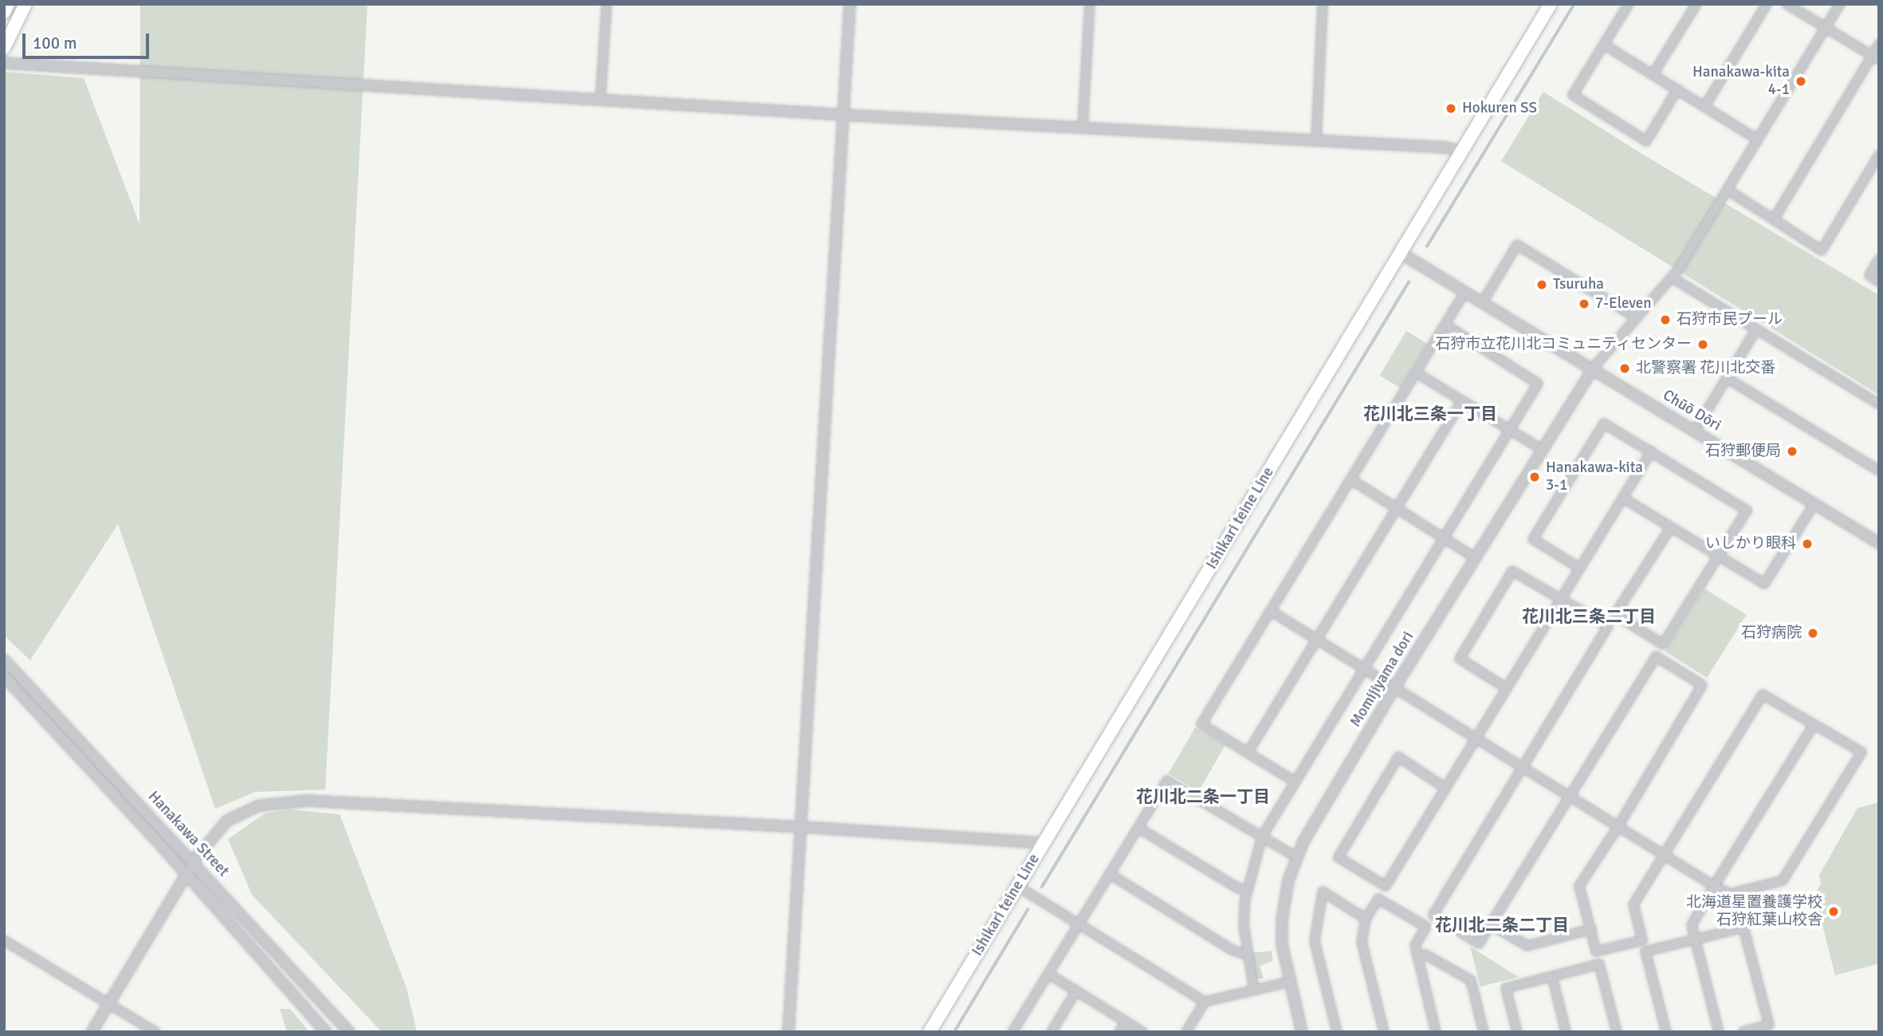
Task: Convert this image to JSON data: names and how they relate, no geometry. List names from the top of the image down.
{
  "streets": {
    "main road": ["Ishikari teine Line"],
    "street": ["Chūō Dōri", "Momijiyama dori", "Hanakawa Street"]
  },
  "crossings": [
    ["Chūō Dōri", "Ishikari teine Line"],
    ["Chūō Dōri", "Momijiyama dori"]
  ],
  "districts": [
    "花川北三条一丁目",
    "花川北三条二丁目",
    "花川北二条一丁目",
    "花川北二条二丁目"
  ],
  "places": [
    "Hanakawa-kita 4-1",
    "Hokuren SS",
    "Tsuruha",
    "7-Eleven",
    "石狩市民プール",
    "石狩市立花川北コミュニティセンター",
    "北警察署 花川北交番",
    "石狩郵便局",
    "Hanakawa-kita 3-1",
    "いしかり眼科",
    "石狩病院",
    "北海道星置養護学校 石狩紅葉山校舎"
  ],
  "scale_bar": "100 m"
}
